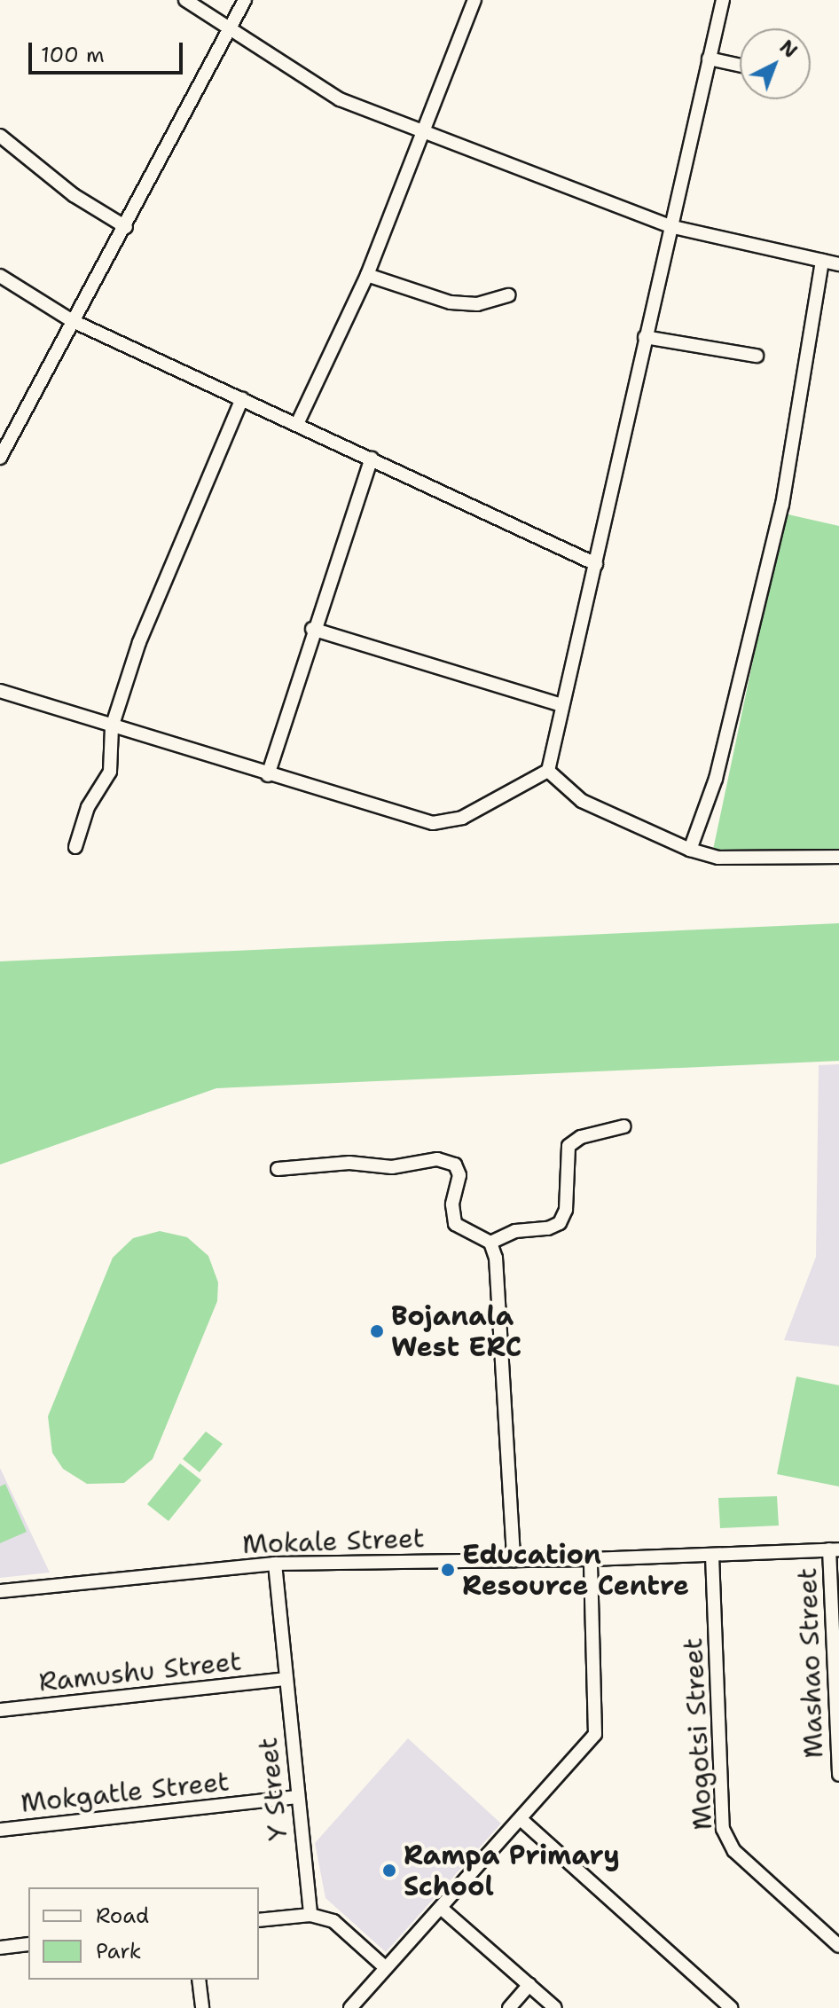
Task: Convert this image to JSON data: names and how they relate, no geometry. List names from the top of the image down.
{
  "streets": {
    "street": [
      "Mokale Street",
      "Mashao Street",
      "Ramushu Street",
      "Mogotsi Street",
      "Y Street",
      "Mokgatle Street"
    ]
  },
  "crossings": [
    ["Mokale Street", "Mashao Street"],
    ["Mokale Street", "Mogotsi Street"],
    ["Mokale Street", "Y Street"],
    ["Ramushu Street", "Y Street"],
    ["Y Street", "Mokgatle Street"]
  ],
  "places": ["Bojanala West ERC", "Education Resource Centre", "Rampa Primary School"],
  "legend": ["Road", "Park"],
  "scale_bar": "100 m",
  "north": "top right"
}
